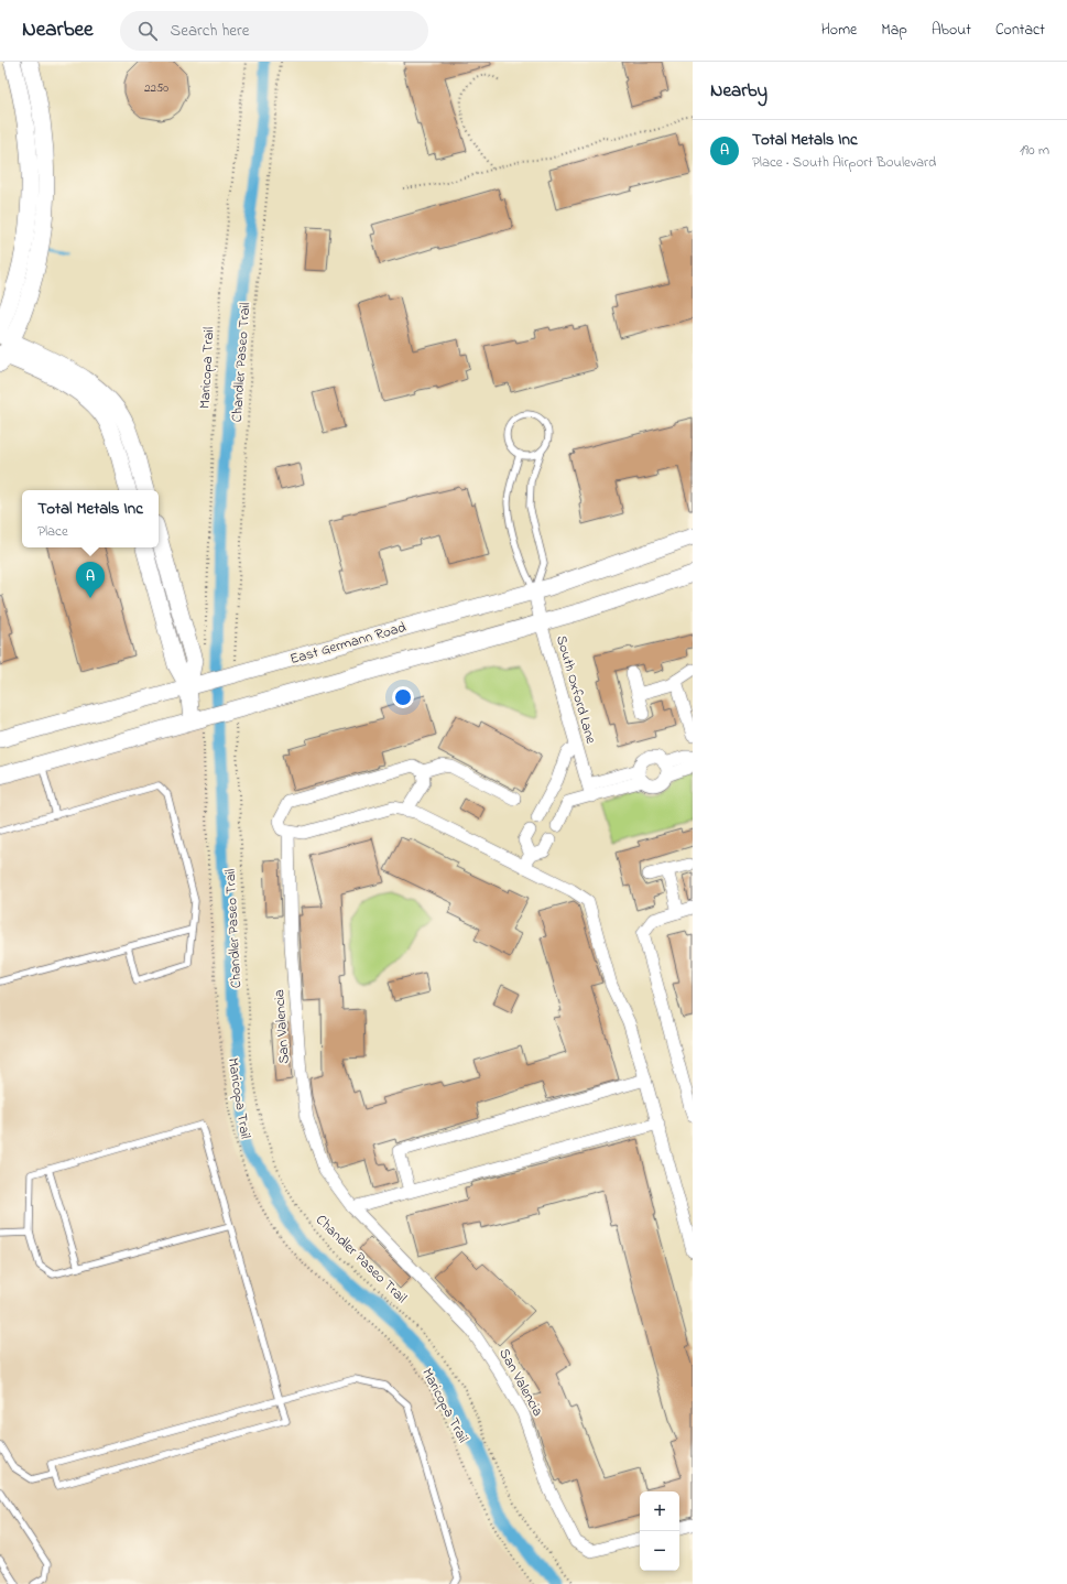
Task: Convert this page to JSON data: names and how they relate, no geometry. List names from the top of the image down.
{
  "streets": {
    "main road": ["East Germann Road"],
    "street": ["South Oxford Lane", "San Valencia"],
    "path": ["Chandler Paseo Trail", "Maricopa Trail"]
  },
  "crossings": [
    ["Chandler Paseo Trail", "East Germann Road"],
    ["East Germann Road", "South Oxford Lane"]
  ],
  "house_numbers": ["2250"],
  "page": {
    "header": "Nearbee",
    "search": "Search here",
    "nav": [
      "Home",
      "Map",
      "About",
      "Contact"
    ],
    "heading": "Nearby",
    "list": [
      {
        "mark": "A",
        "name": "Total Metals Inc",
        "note": "Place · South Airport Boulevard",
        "value": "190 m"
      }
    ],
    "popup": ["Total Metals Inc", "Place"],
    "pins": "A",
    "map_buttons": ["+", "−"]
  }
}
